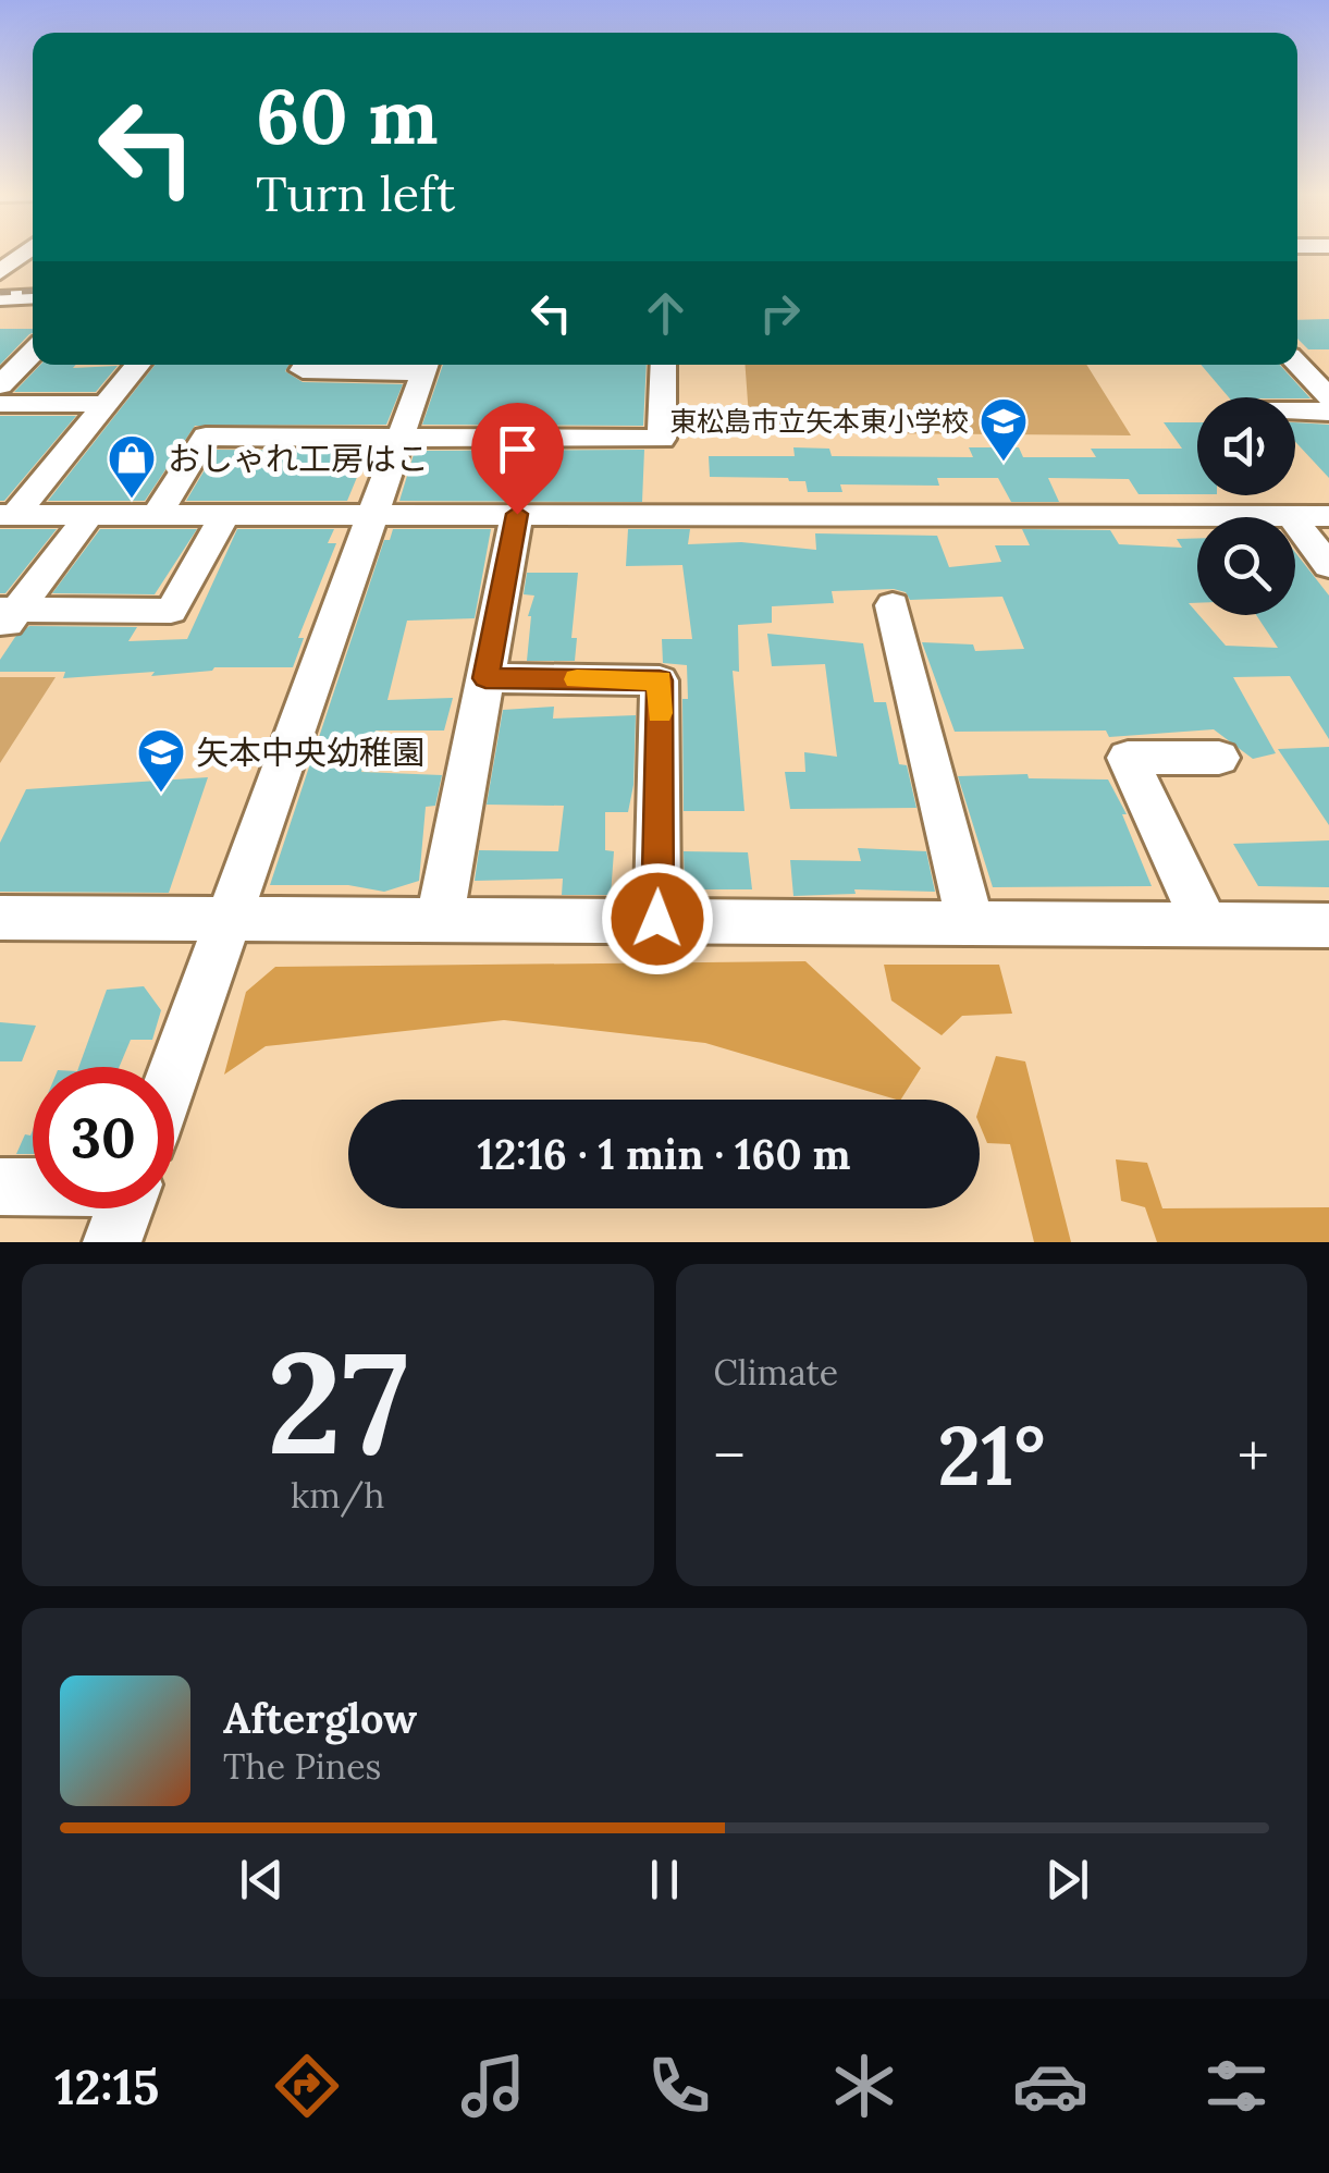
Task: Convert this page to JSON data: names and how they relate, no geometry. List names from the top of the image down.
{
  "places": {
    "school or university": ["東松島市立矢本東小学校", "矢本中央幼稚園"],
    "shop": ["おしゃれ工房はこ"]
  },
  "page": {
    "turn": ["60 m", "Turn left"],
    "limit": "30",
    "trip": "12:16 · 1 min · 160 m",
    "tile": [
      ["27", "km/h"],
      "Climate"
    ],
    "heat": ["−", "21°", "+"],
    "song": ["Afterglow", "The Pines"],
    "tabs": "12:15"
  }
}
